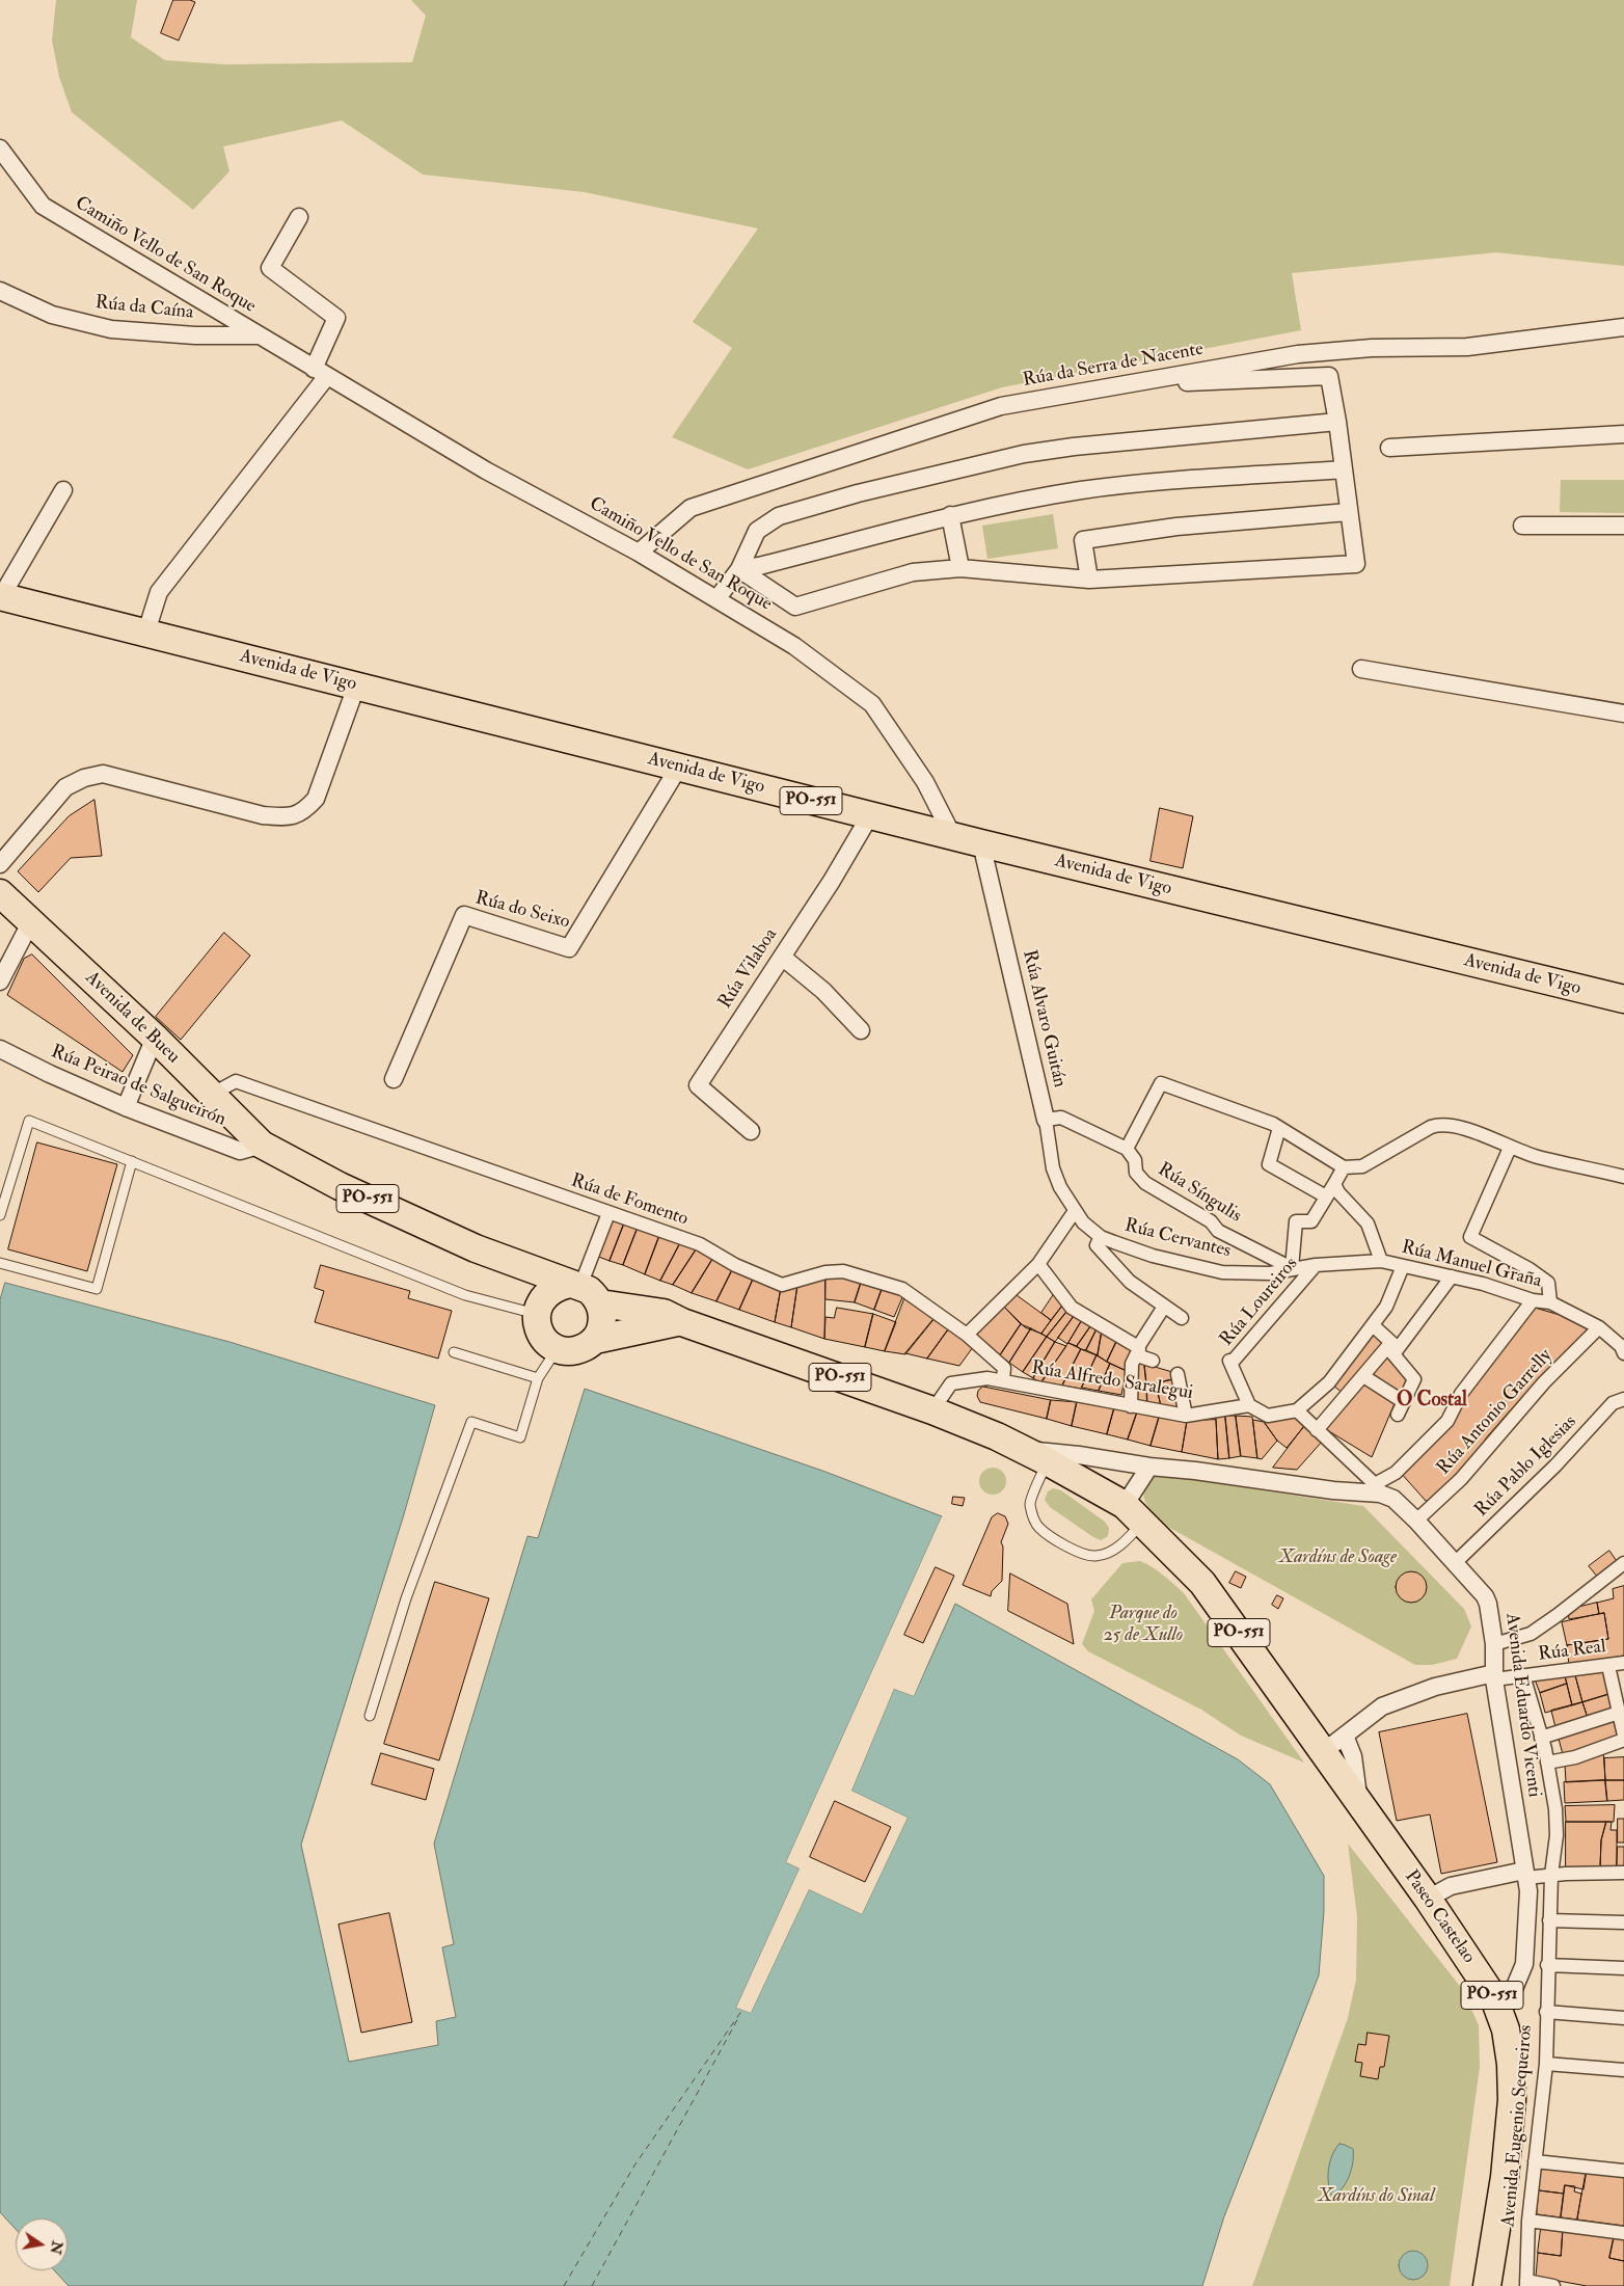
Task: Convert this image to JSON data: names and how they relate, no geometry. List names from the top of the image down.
{
  "streets": {
    "main road": [
      "Avenida de Vigo",
      "PO-551",
      "Avenida de Bueu",
      "Paseo Castelao"
    ],
    "street": [
      "Camiño Vello de San Roque",
      "Rúa da Caína",
      "Rúa da Serra de Nacente",
      "Rúa do Seixo",
      "Rúa Vilaboa",
      "Rúa Alvaro Guitán",
      "Rúa Peirao de Salgueirón",
      "Rúa Síngulis",
      "Rúa de Fomento",
      "Rúa Cervantes",
      "Rúa Manuel Graña",
      "Rúa Loureiros",
      "Rúa Alfredo Saralegui",
      "Rúa Antonio Garrelly",
      "Rúa Pablo Iglesias",
      "Rúa Real",
      "Avenida Eduardo Vicenti",
      "Avenida Eugenio Sequeiros"
    ]
  },
  "crossings": [
    ["Camiño Vello de San Roque", "Rúa da Caína"],
    ["Camiño Vello de San Roque", "Rúa da Serra de Nacente"],
    ["Camiño Vello de San Roque", "Avenida de Vigo"],
    ["Avenida de Vigo", "Rúa do Seixo"],
    ["Avenida de Vigo", "Rúa Vilaboa"],
    ["Avenida de Vigo", "Rúa Alvaro Guitán"],
    ["PO-551", "Avenida de Bueu"],
    ["PO-551", "Rúa Peirao de Salgueirón"],
    ["PO-551", "Rúa Alfredo Saralegui"],
    ["PO-551", "Avenida Eduardo Vicenti"],
    ["PO-551", "Paseo Castelao"],
    ["Avenida de Bueu", "Rúa Peirao de Salgueirón"],
    ["Avenida de Bueu", "Rúa de Fomento"],
    ["Rúa Alvaro Guitán", "Rúa Cervantes"],
    ["Rúa Síngulis", "Rúa Cervantes"],
    ["Rúa Síngulis", "Rúa Manuel Graña"],
    ["Rúa de Fomento", "Rúa Alfredo Saralegui"],
    ["Rúa Cervantes", "Rúa Manuel Graña"],
    ["Rúa Manuel Graña", "Rúa Loureiros"],
    ["Rúa Manuel Graña", "Rúa Antonio Garrelly"],
    ["Rúa Loureiros", "Rúa Alfredo Saralegui"],
    ["Rúa Antonio Garrelly", "Avenida Eduardo Vicenti"],
    ["Rúa Pablo Iglesias", "Avenida Eduardo Vicenti"],
    ["Rúa Real", "Avenida Eduardo Vicenti"],
    ["Rúa Real", "Avenida Eugenio Sequeiros"],
    ["Avenida Eduardo Vicenti", "Paseo Castelao"]
  ],
  "districts": ["O Costal"],
  "parks": ["Xardíns de Soage", "Parque do 25 de Xullo", "Xardíns do Sinal"],
  "north": "right"
}
